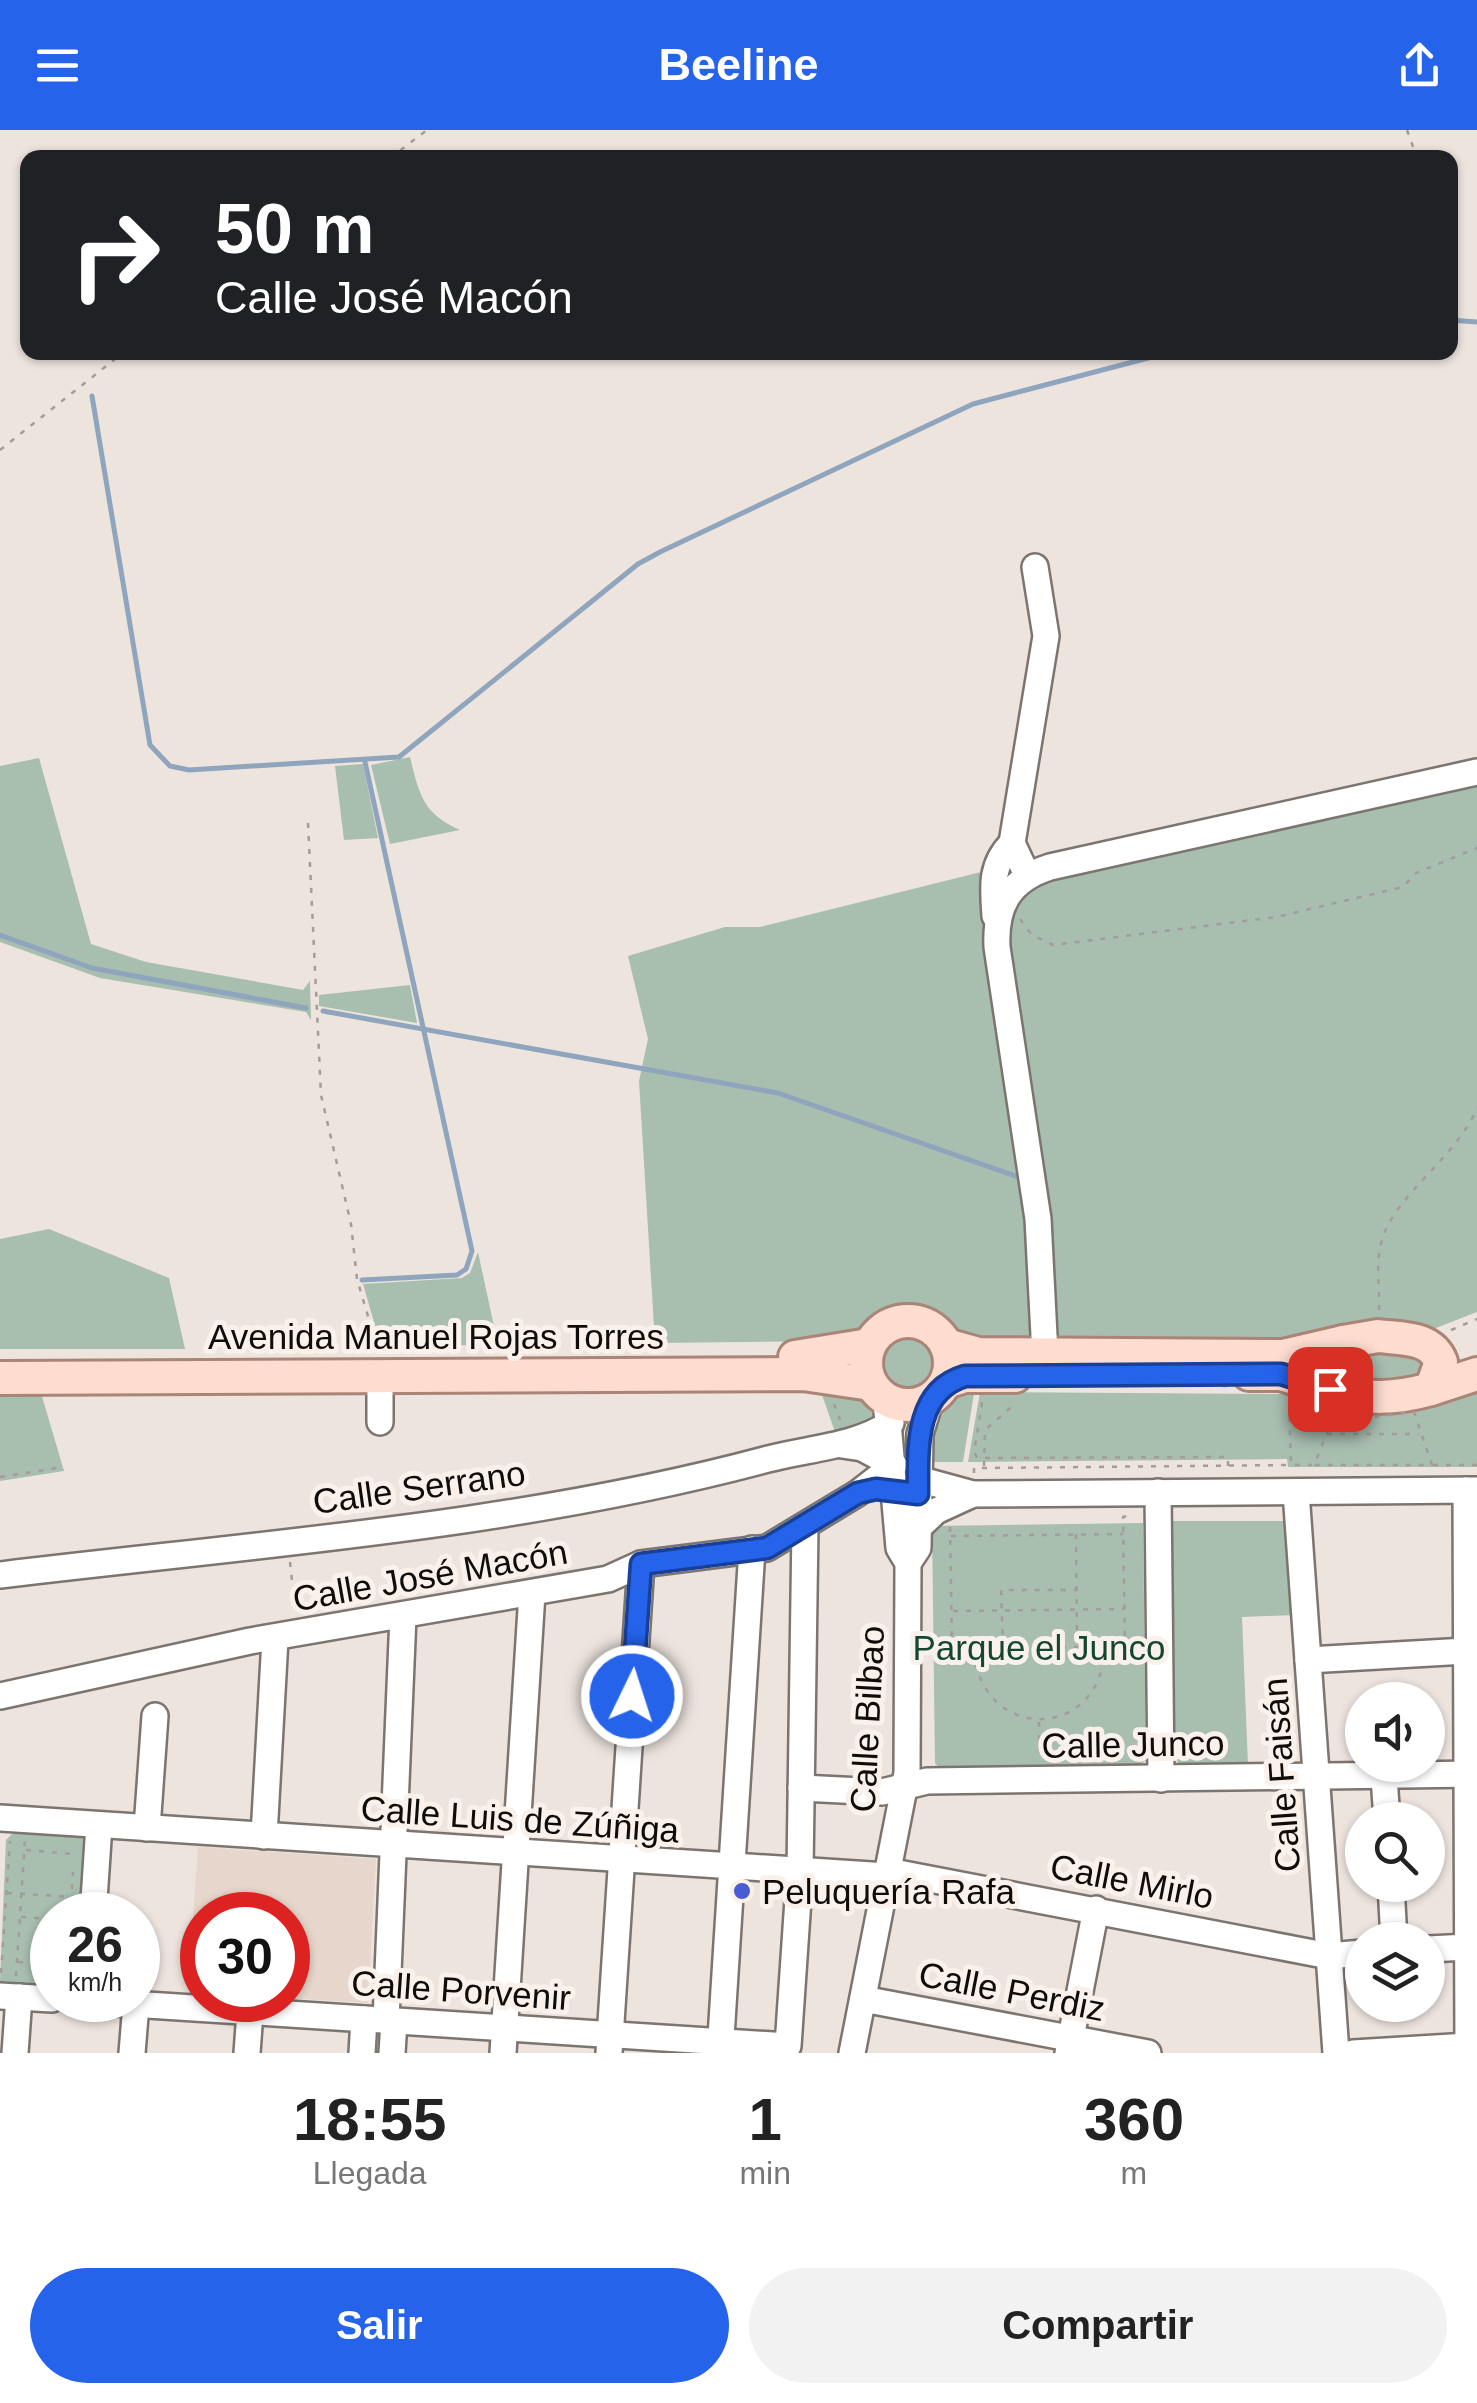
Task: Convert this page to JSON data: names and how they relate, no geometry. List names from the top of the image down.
{
  "streets": {
    "main road": ["Avenida Manuel Rojas Torres"],
    "street": [
      "Calle Serrano",
      "Calle José Macón",
      "Calle Bilbao",
      "Calle Junco",
      "Calle Faisán",
      "Calle Luis de Zúñiga",
      "Calle Mirlo",
      "Calle Porvenir",
      "Calle Perdiz"
    ]
  },
  "crossings": [
    ["Avenida Manuel Rojas Torres", "Calle Serrano"],
    ["Avenida Manuel Rojas Torres", "Calle Bilbao"],
    ["Calle Serrano", "Calle Bilbao"],
    ["Calle José Macón", "Calle Bilbao"],
    ["Calle Bilbao", "Calle Junco"],
    ["Calle Bilbao", "Calle Luis de Zúñiga"],
    ["Calle Bilbao", "Calle Mirlo"],
    ["Calle Bilbao", "Calle Perdiz"],
    ["Calle Junco", "Calle Faisán"],
    ["Calle Faisán", "Calle Mirlo"],
    ["Calle Luis de Zúñiga", "Calle Mirlo"],
    ["Calle Luis de Zúñiga", "Calle Porvenir"]
  ],
  "parks": ["Parque el Junco"],
  "places": ["Peluquería Rafa"],
  "page": {
    "header": "Beeline",
    "turn": ["50 m", "Calle José Macón"],
    "speed": "26 km/h",
    "limit": "30",
    "eta": [
      "18:55",
      "Llegada",
      "1",
      "min",
      "360",
      "m"
    ],
    "buttons": ["Salir", "Compartir"]
  }
}
